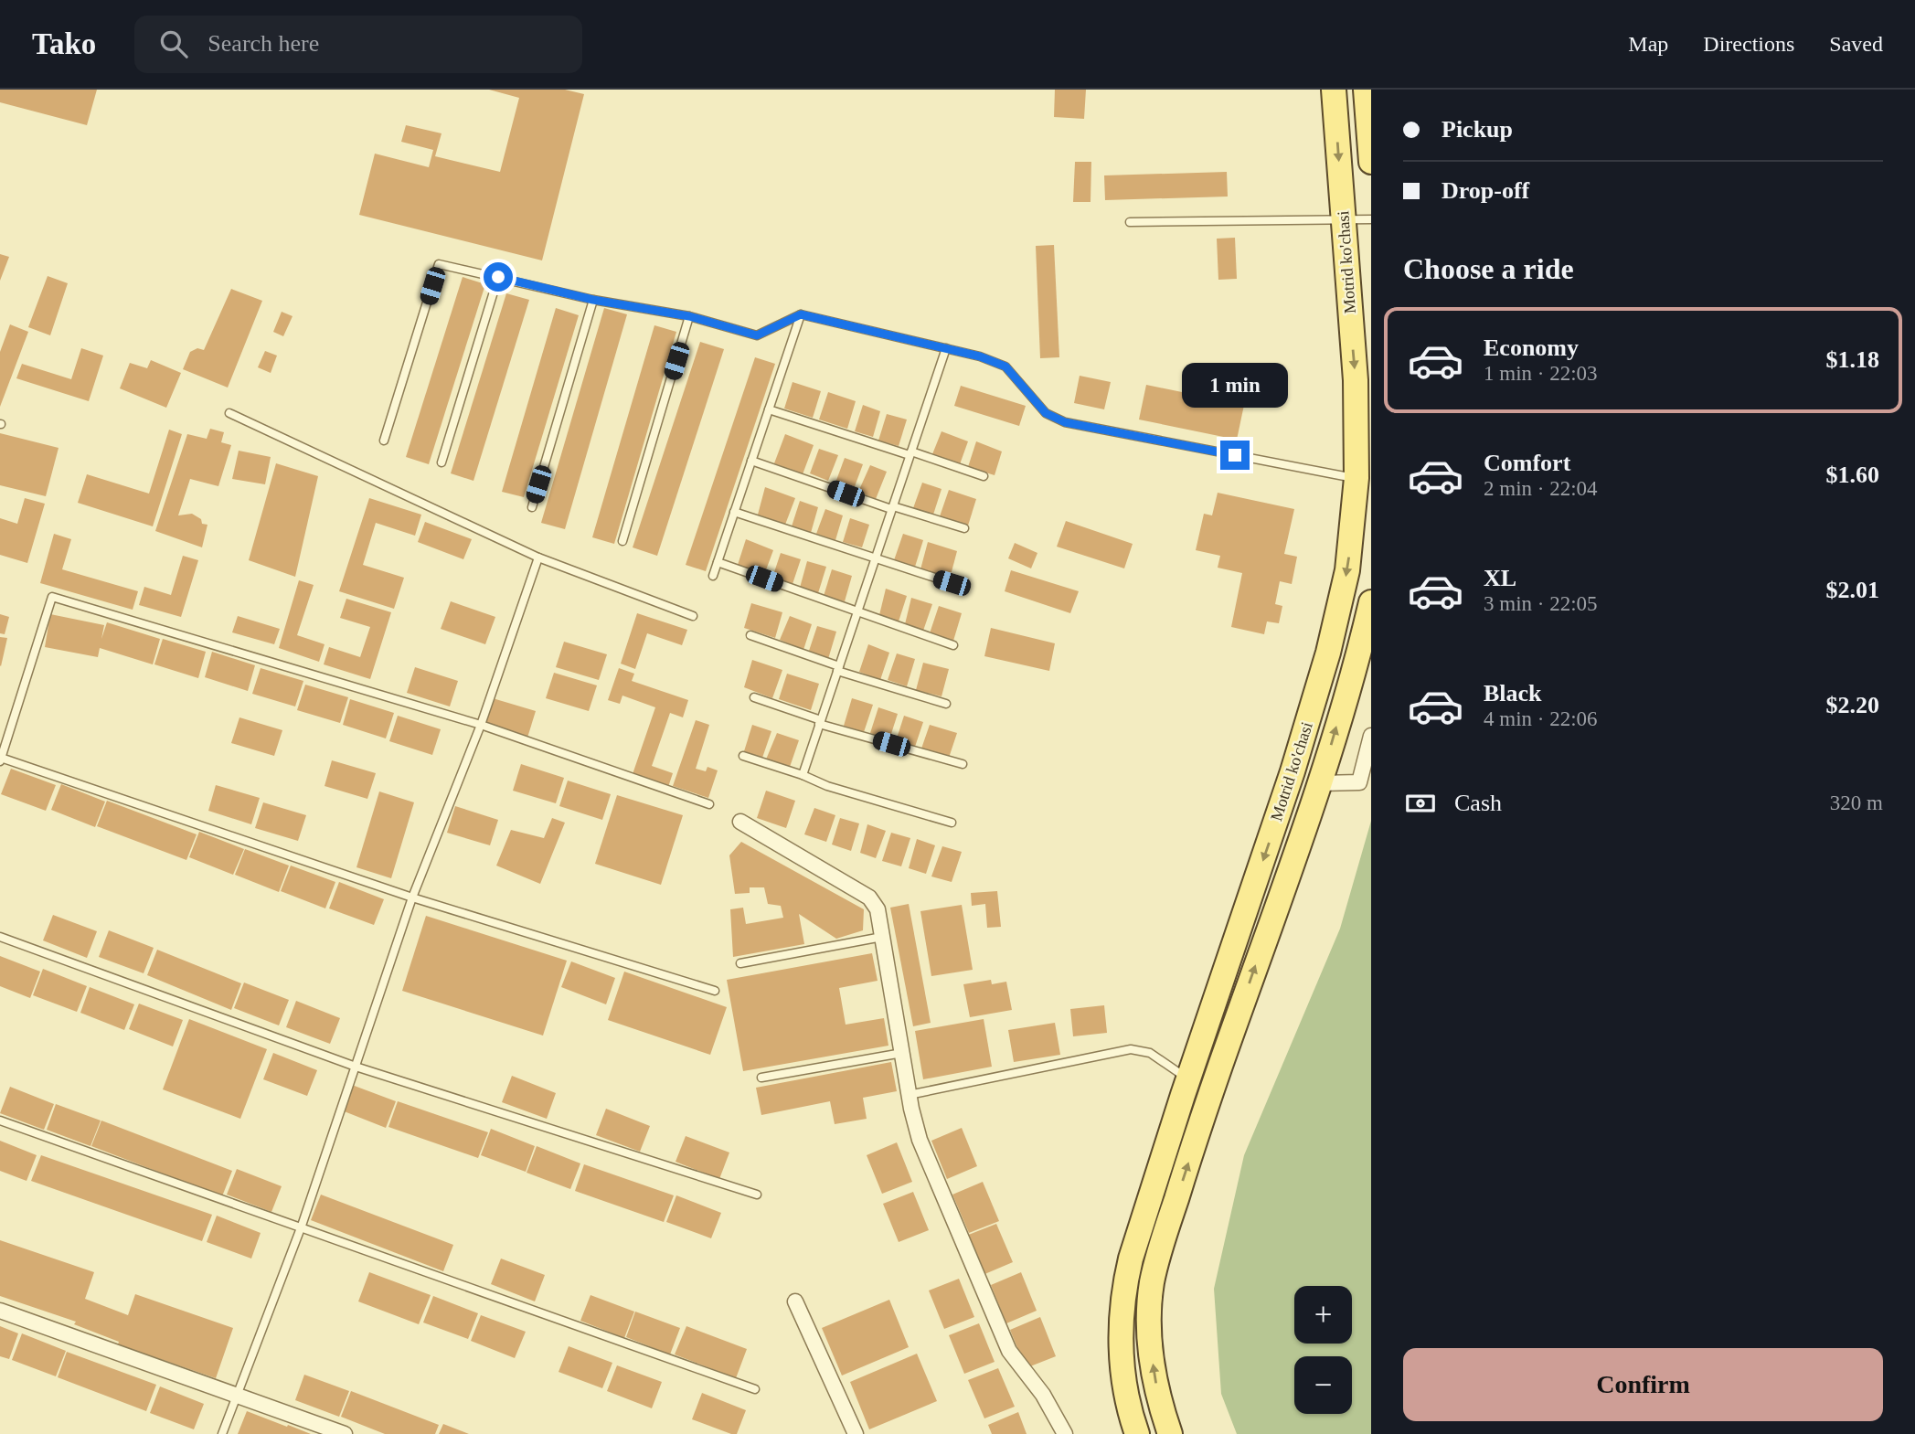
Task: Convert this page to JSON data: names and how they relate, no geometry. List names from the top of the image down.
{
  "streets": {
    "main road": ["Motrid ko'chasi"]
  },
  "page": {
    "header": "Tako",
    "search": "Search here",
    "nav": ["Map", "Directions", "Saved"],
    "banner": ["Pickup", "Drop-off"],
    "heading": "Choose a ride",
    "list": [
      {
        "name": "Economy",
        "note": "1 min · 22:03",
        "value": "$1.18"
      },
      {
        "name": "Comfort",
        "note": "2 min · 22:04",
        "value": "$1.60"
      },
      {
        "name": "XL",
        "note": "3 min · 22:05",
        "value": "$2.01"
      },
      {
        "name": "Black",
        "note": "4 min · 22:06",
        "value": "$2.20"
      }
    ],
    "bubble": "1 min",
    "pay": ["Cash", "320 m"],
    "map_buttons": ["+", "−"],
    "buttons": "Confirm"
  }
}
